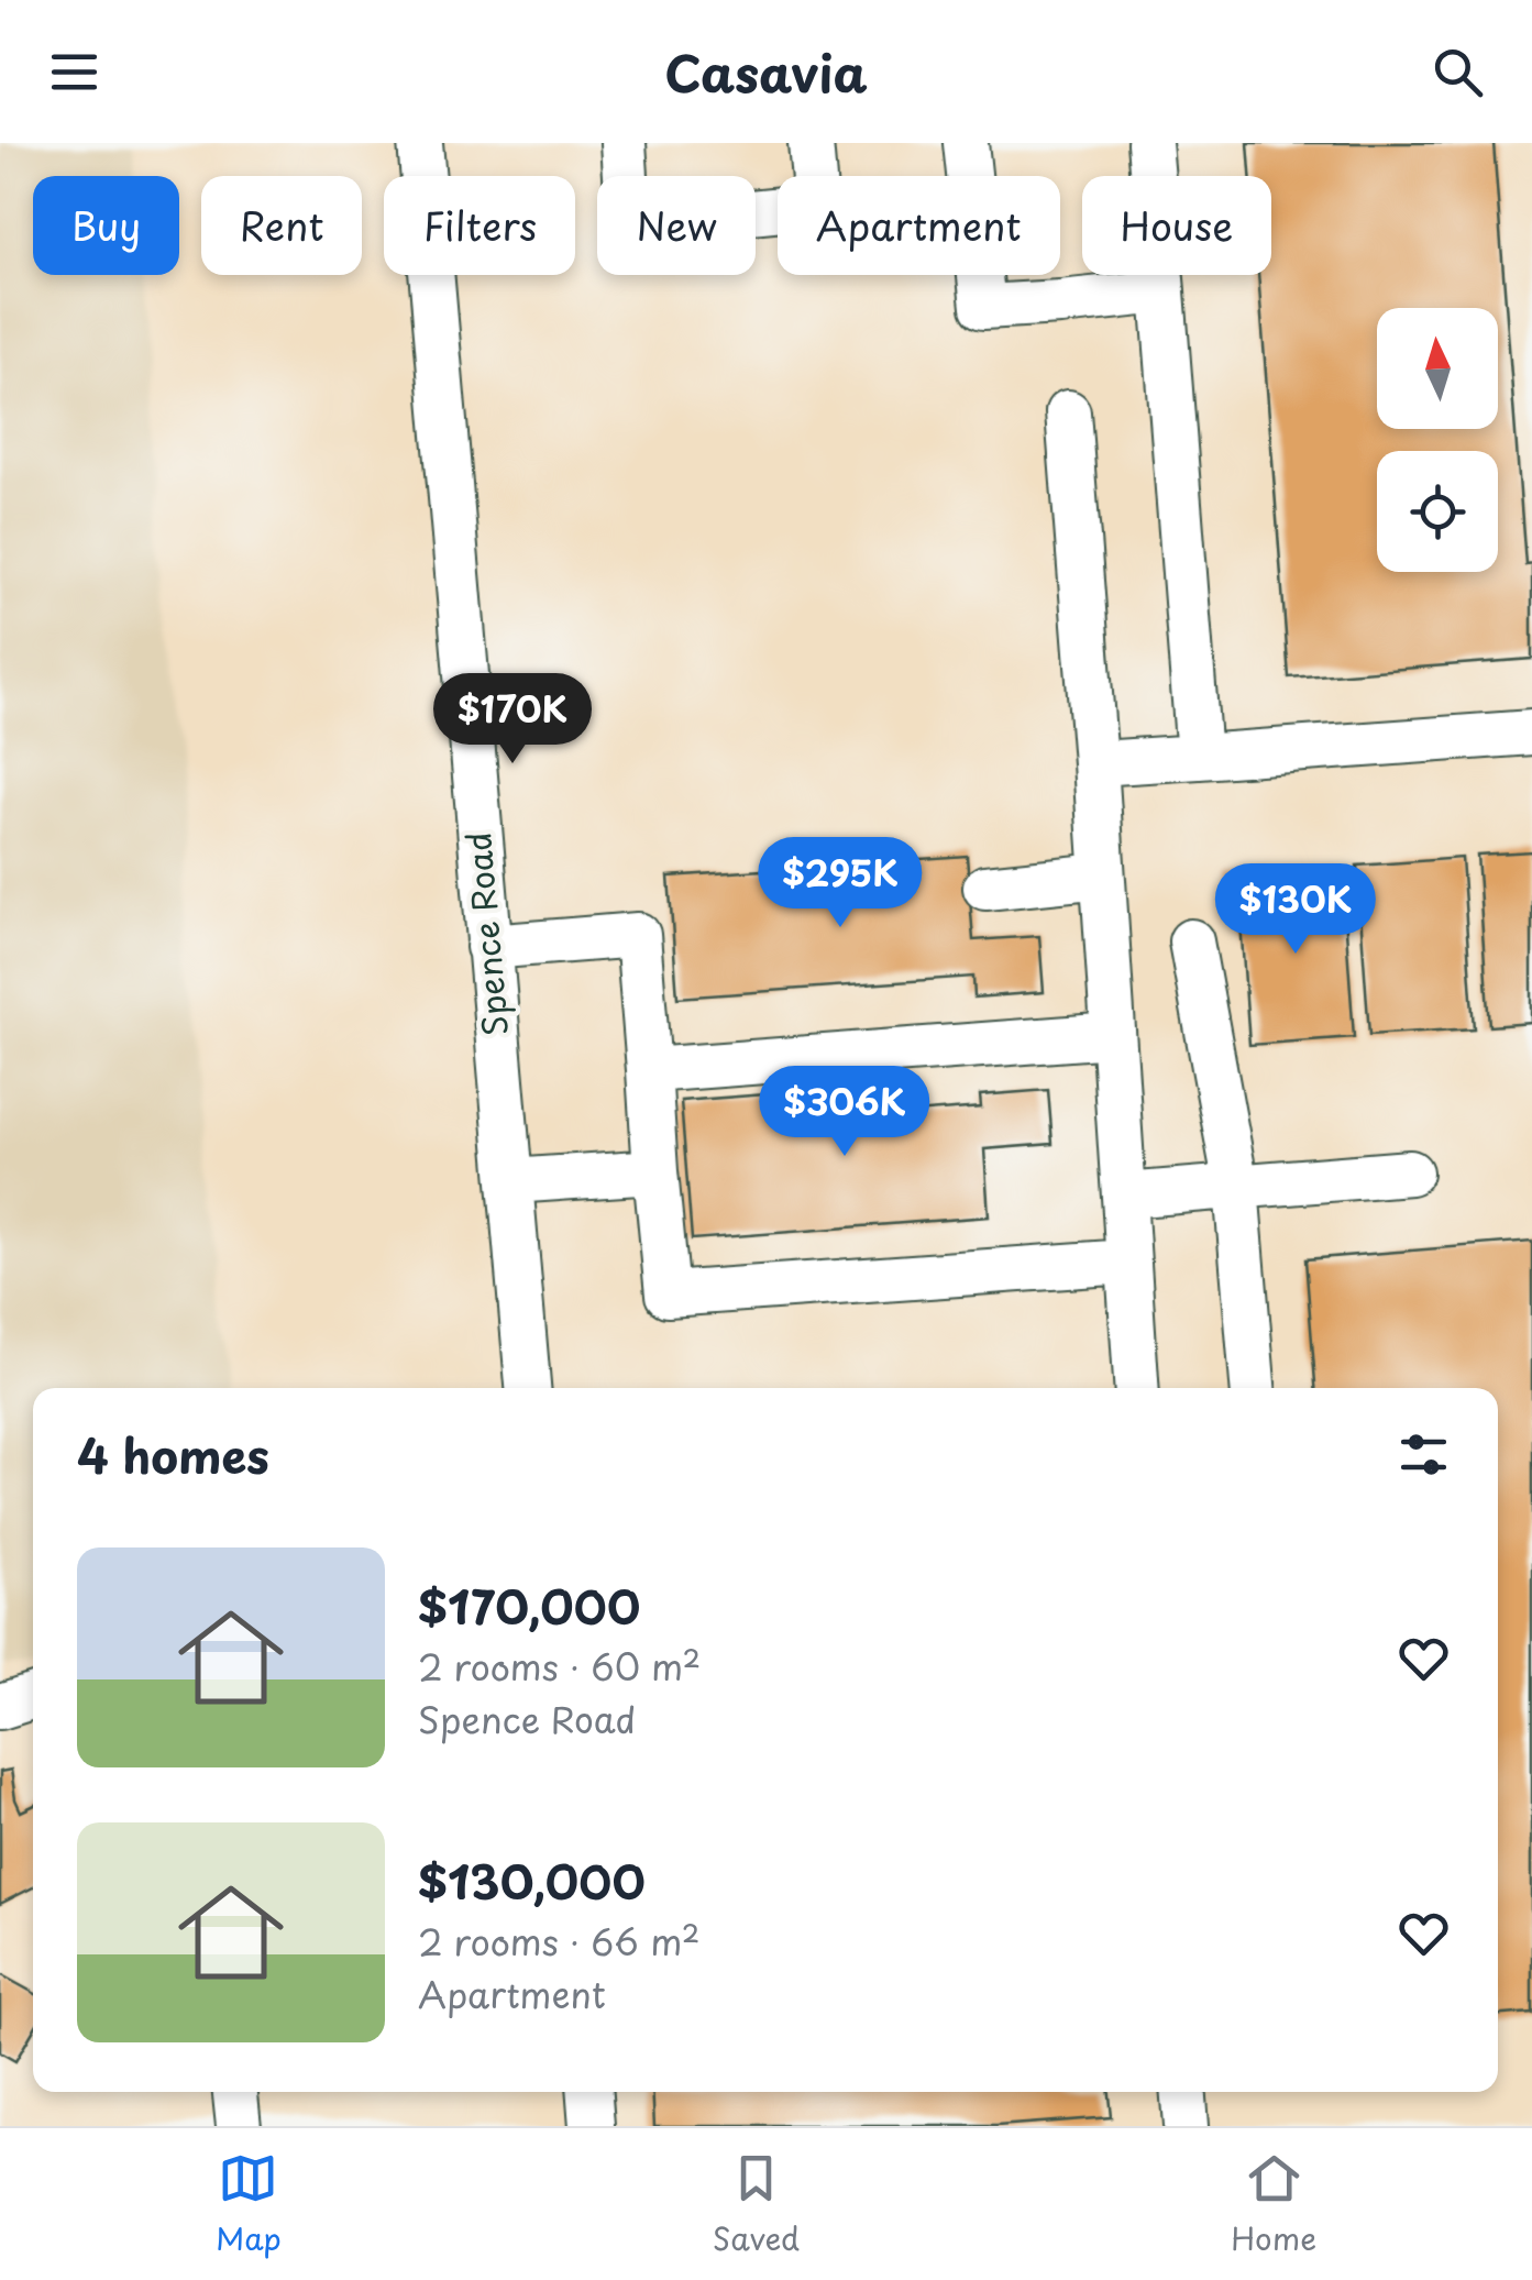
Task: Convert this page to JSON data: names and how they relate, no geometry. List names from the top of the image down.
{
  "streets": {
    "street": ["Spence Road"]
  },
  "north": "top",
  "page": {
    "header": "Casavia",
    "chip": [
      "Buy",
      "Rent",
      "Filters",
      "New",
      "Apartment",
      "House"
    ],
    "price": [
      "$170K",
      "$295K",
      "$130K",
      "$306K"
    ],
    "heading": "4 homes",
    "list": [
      {
        "name": "$170,000",
        "note": "2 rooms · 60 m² · Spence Road"
      },
      {
        "name": "$130,000",
        "note": "2 rooms · 66 m² · Apartment"
      }
    ],
    "tabs": ["Map", "Saved", "Home"]
  }
}
